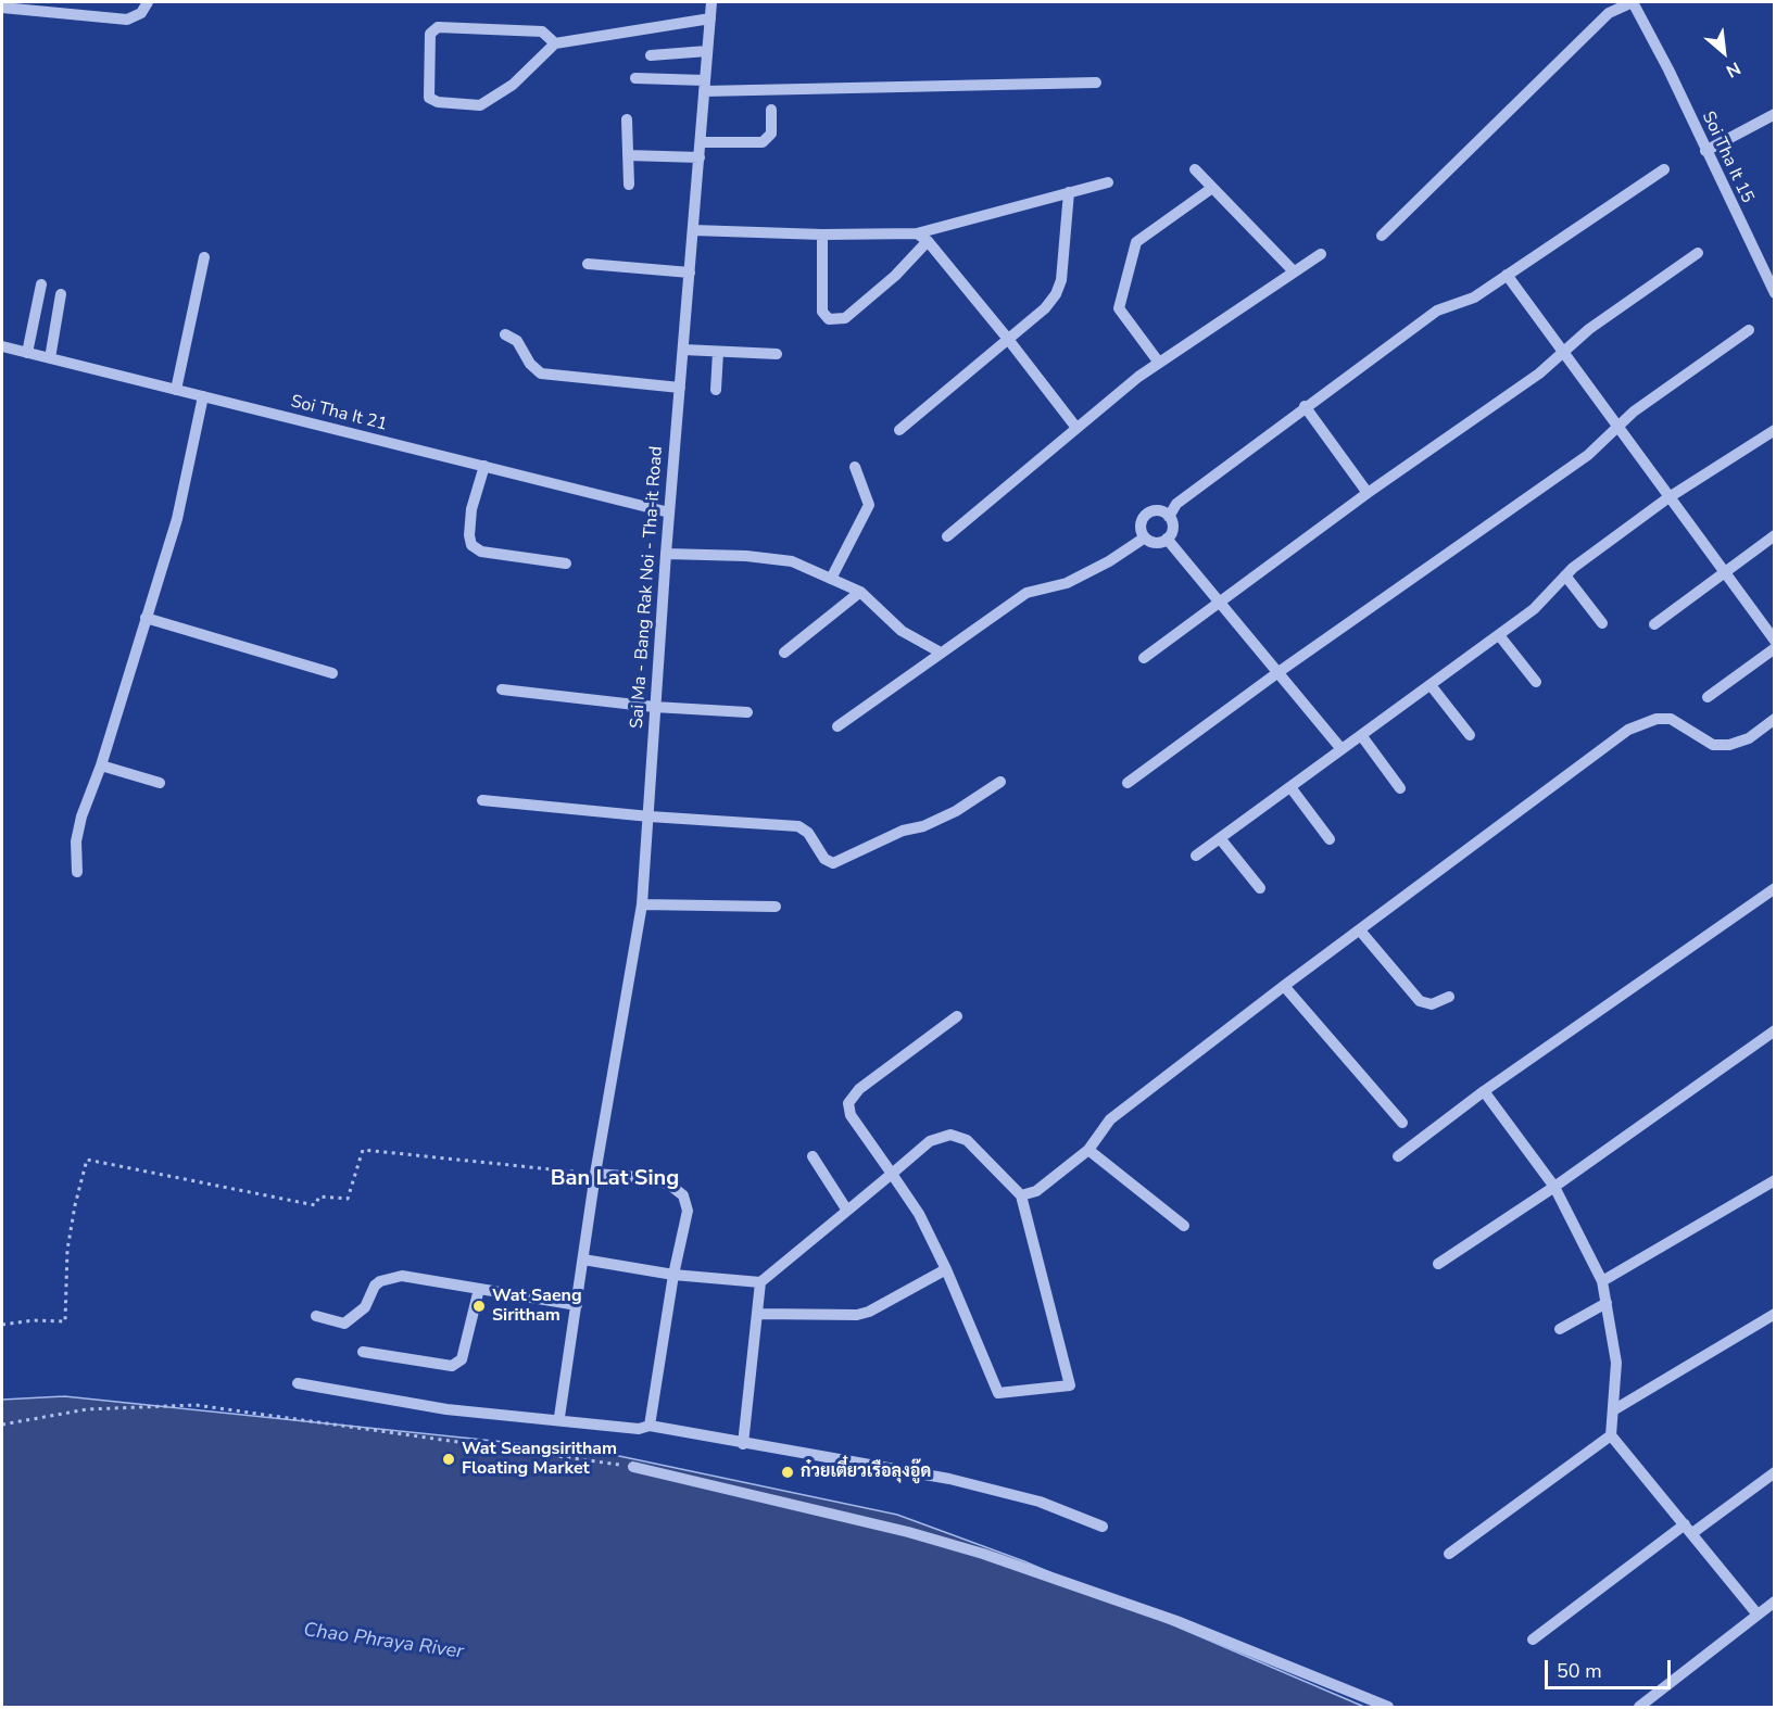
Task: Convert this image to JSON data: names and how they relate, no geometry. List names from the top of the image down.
{
  "streets": {
    "street": ["Soi Tha It 15", "Soi Tha It 21", "Sai Ma - Bang Rak Noi - Tha-it Road"]
  },
  "crossings": [
    ["Soi Tha It 21", "Sai Ma - Bang Rak Noi - Tha-it Road"]
  ],
  "districts": ["Ban Lat Sing"],
  "water": ["Chao Phraya River"],
  "places": ["Wat Saeng Siritham", "Wat Seangsiritham Floating Market", "ก๋วยเตี๋ยวเรือลุงอู๊ด"],
  "scale_bar": "50 m",
  "north": "bottom right"
}
